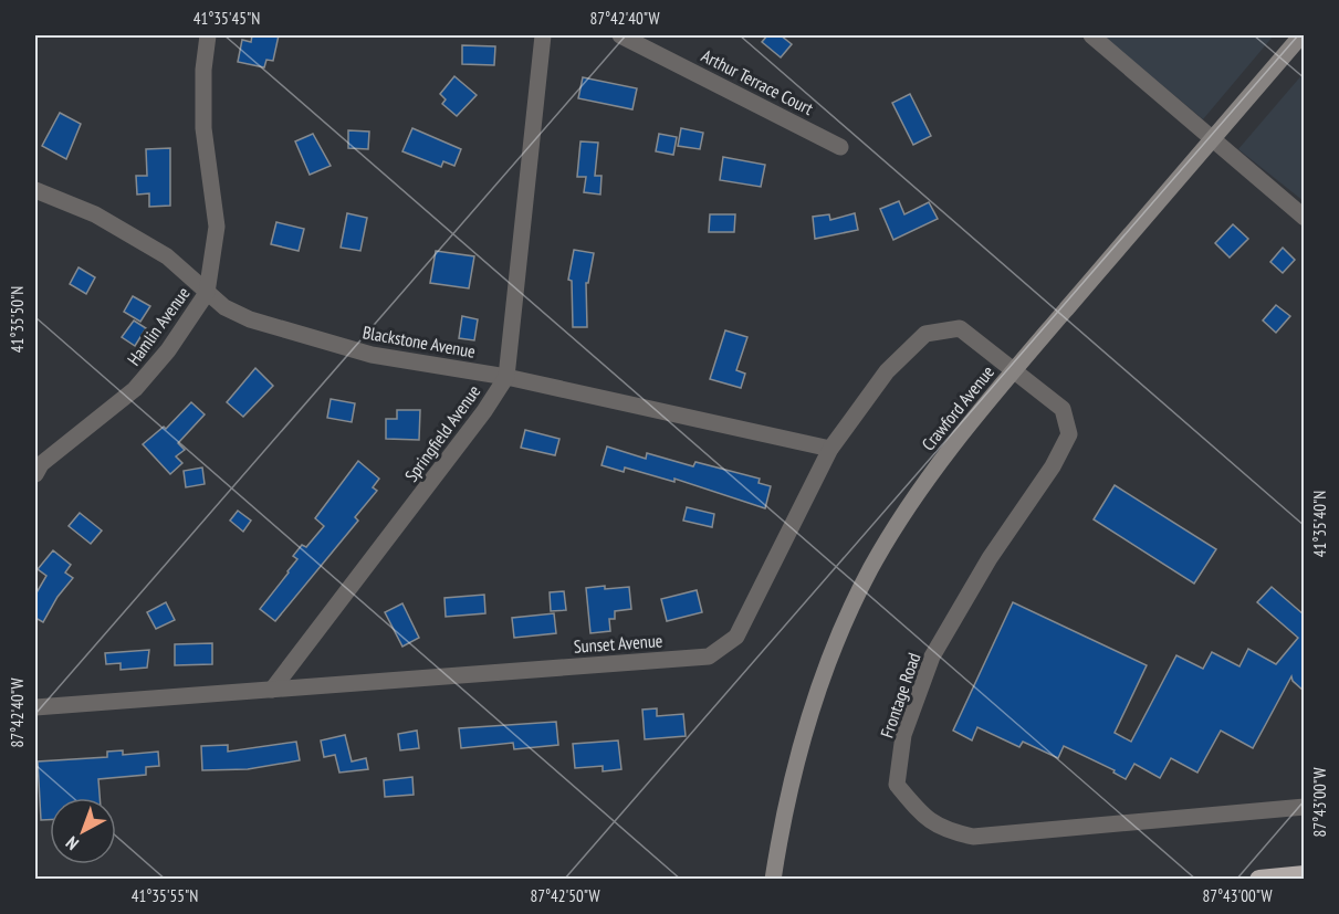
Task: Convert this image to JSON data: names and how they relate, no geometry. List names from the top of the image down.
{
  "streets": {
    "main road": ["Crawford Avenue"],
    "street": [
      "Arthur Terrace Court",
      "Hamlin Avenue",
      "Blackstone Avenue",
      "Springfield Avenue",
      "Sunset Avenue",
      "Frontage Road"
    ]
  },
  "crossings": [
    ["Hamlin Avenue", "Blackstone Avenue"],
    ["Blackstone Avenue", "Springfield Avenue"],
    ["Blackstone Avenue", "Sunset Avenue"],
    ["Crawford Avenue", "Sunset Avenue"],
    ["Crawford Avenue", "Frontage Road"],
    ["Springfield Avenue", "Sunset Avenue"],
    ["Sunset Avenue", "Frontage Road"]
  ],
  "north": "bottom left",
  "coordinates": [
    "41°35'45\"N",
    "87°42'40\"W",
    "41°35'50\"N",
    "41°35'40\"N",
    "87°43'00\"W",
    "41°35'55\"N",
    "87°42'50\"W"
  ]
}
